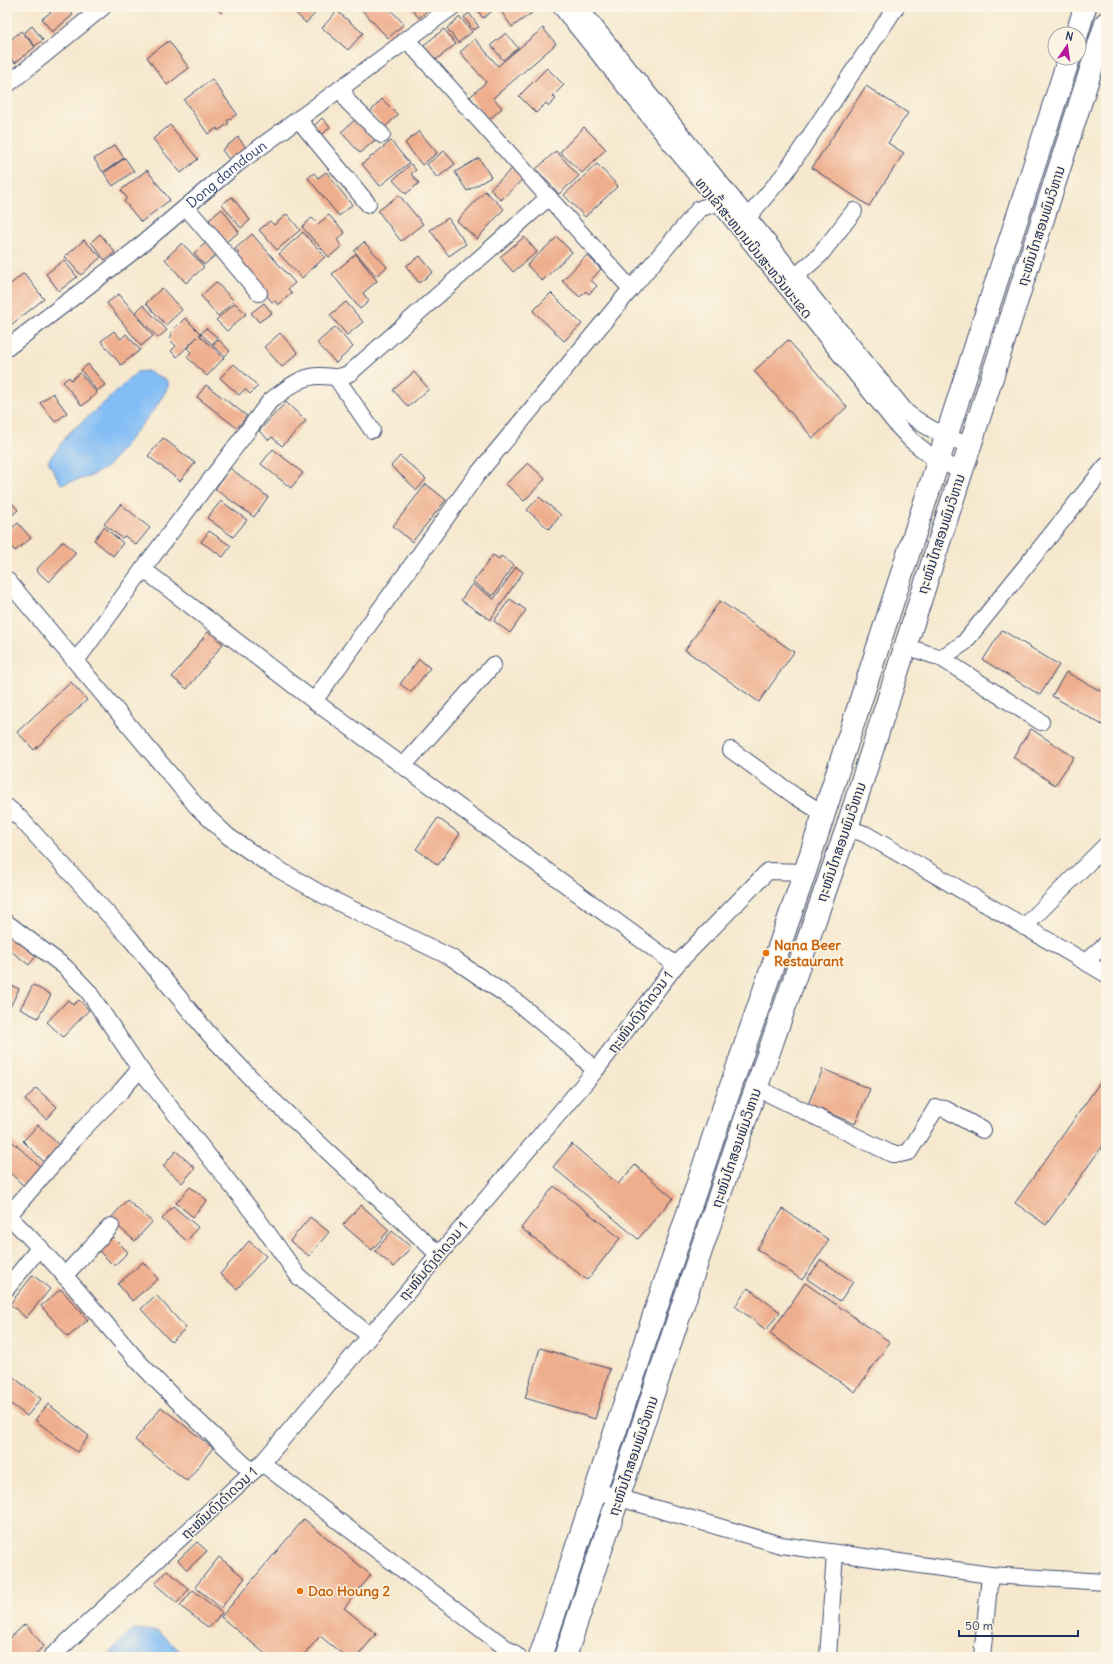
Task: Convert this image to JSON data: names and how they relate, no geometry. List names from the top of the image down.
{
  "streets": {
    "highway": ["ຖະໜົນໄກສອນພົມວິຫານ"],
    "street": ["Dong damdoun", "ທາງເຂົ້າສະຫນາມບິນສະຫວັນນະເຂດ", "ຖະໜົນດົງດຳດວນ 1"]
  },
  "crossings": [
    ["ຖະໜົນໄກສອນພົມວິຫານ", "ທາງເຂົ້າສະຫນາມບິນສະຫວັນນະເຂດ"],
    ["ຖະໜົນໄກສອນພົມວິຫານ", "ຖະໜົນດົງດຳດວນ 1"]
  ],
  "places": ["Nana Beer Restaurant", "Dao Houng 2"],
  "scale_bar": "50 m",
  "north": "top"
}
